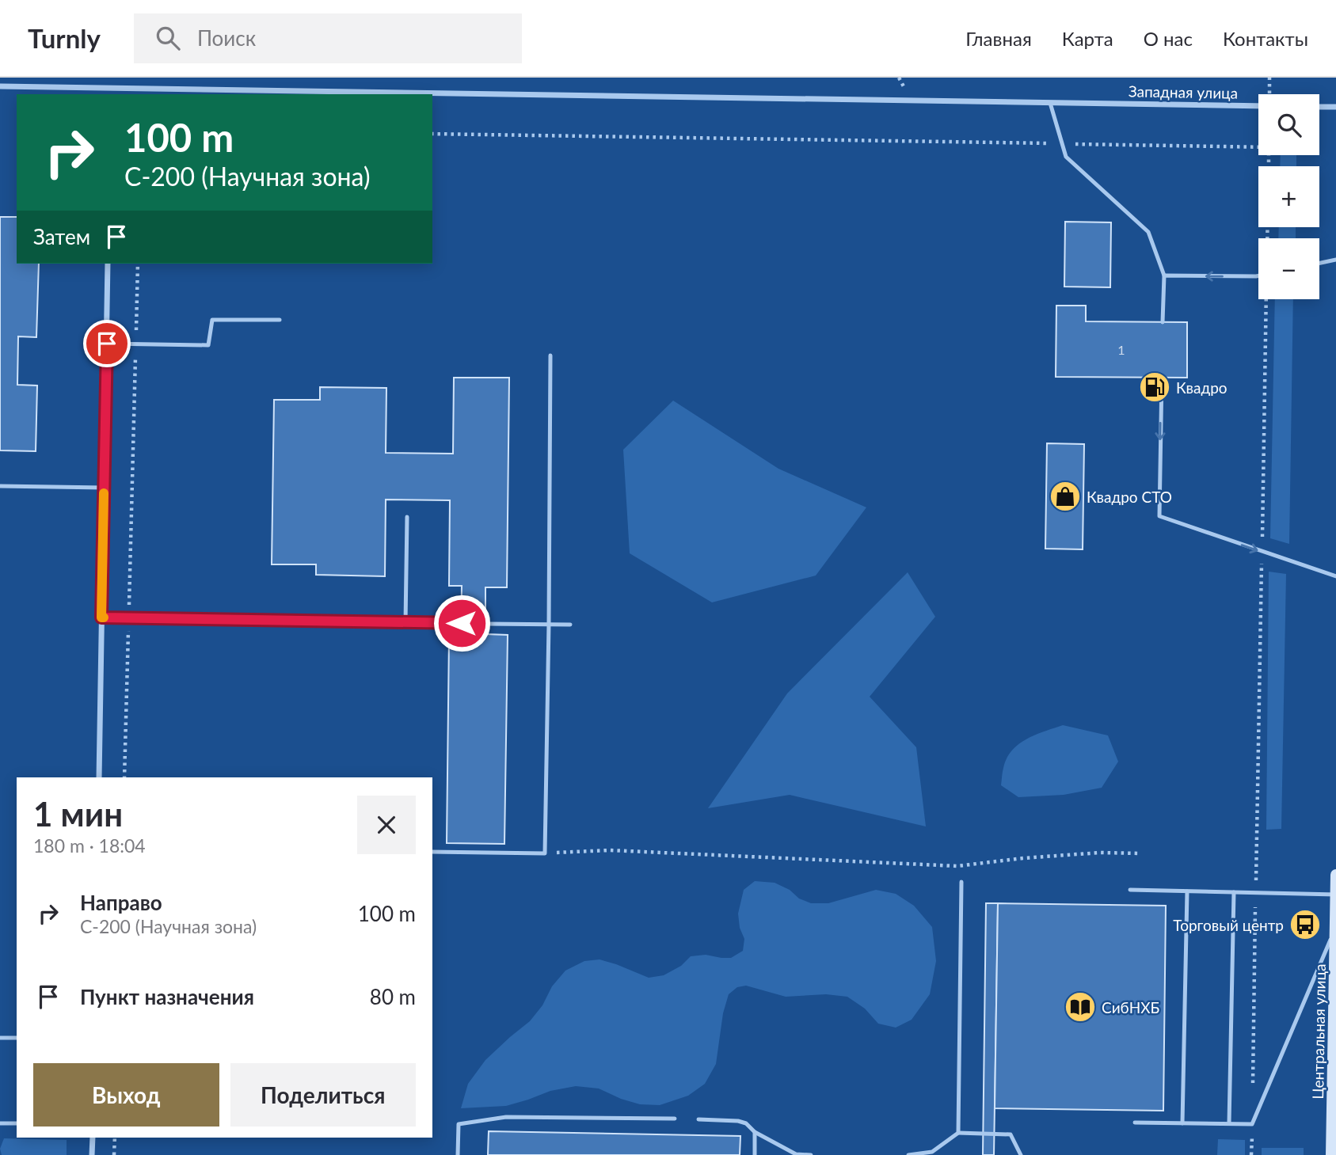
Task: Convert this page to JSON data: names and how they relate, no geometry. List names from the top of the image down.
{
  "streets": {
    "main road": ["Центральная улица"],
    "street": ["Западная улица"]
  },
  "places": {
    "fuel station": ["Квадро"],
    "shop": ["Квадро СТО"],
    "bus stop": ["Торговый центр"],
    "library": ["СибНХБ"]
  },
  "house_numbers": ["1"],
  "page": {
    "header": "Turnly",
    "search": "Поиск",
    "nav": [
      "Главная",
      "Карта",
      "О нас",
      "Контакты"
    ],
    "map_buttons": ["+", "−"],
    "turn": ["100 m", "С-200 (Научная зона)"],
    "then": "Затем",
    "heading": ["1 мин", "180 m · 18:04"],
    "list": [
      {
        "name": "Направо",
        "note": "С-200 (Научная зона)",
        "value": "100 m"
      },
      {
        "name": "Пункт назначения",
        "value": "80 m"
      }
    ],
    "buttons": ["Выход", "Поделиться"]
  }
}
